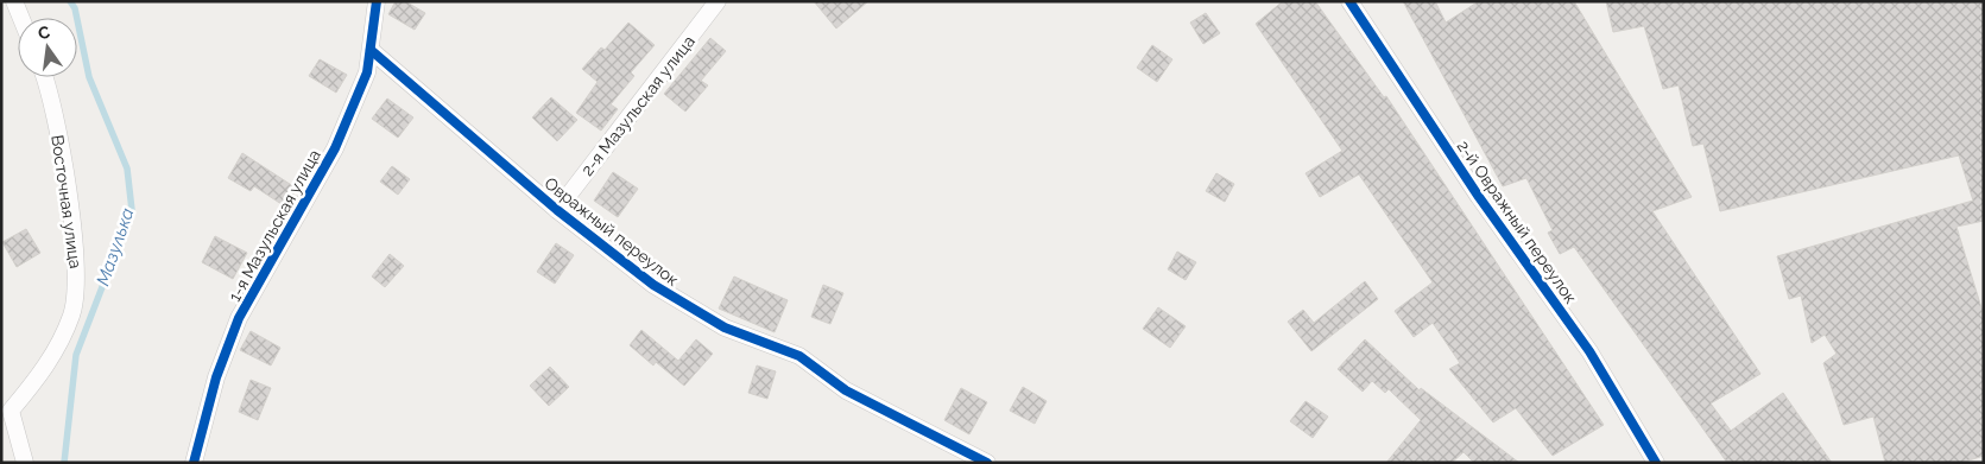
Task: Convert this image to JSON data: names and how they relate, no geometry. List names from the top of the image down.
{
  "streets": {
    "street": [
      "2-я Мазульская улица",
      "Восточная улица",
      "2-й Овражный переулок",
      "1-я Мазульская улица",
      "Овражный переулок"
    ]
  },
  "crossings": [
    ["2-я Мазульская улица", "Овражный переулок"],
    ["1-я Мазульская улица", "Овражный переулок"]
  ],
  "water": ["Мазулька"],
  "north": "top"
}
